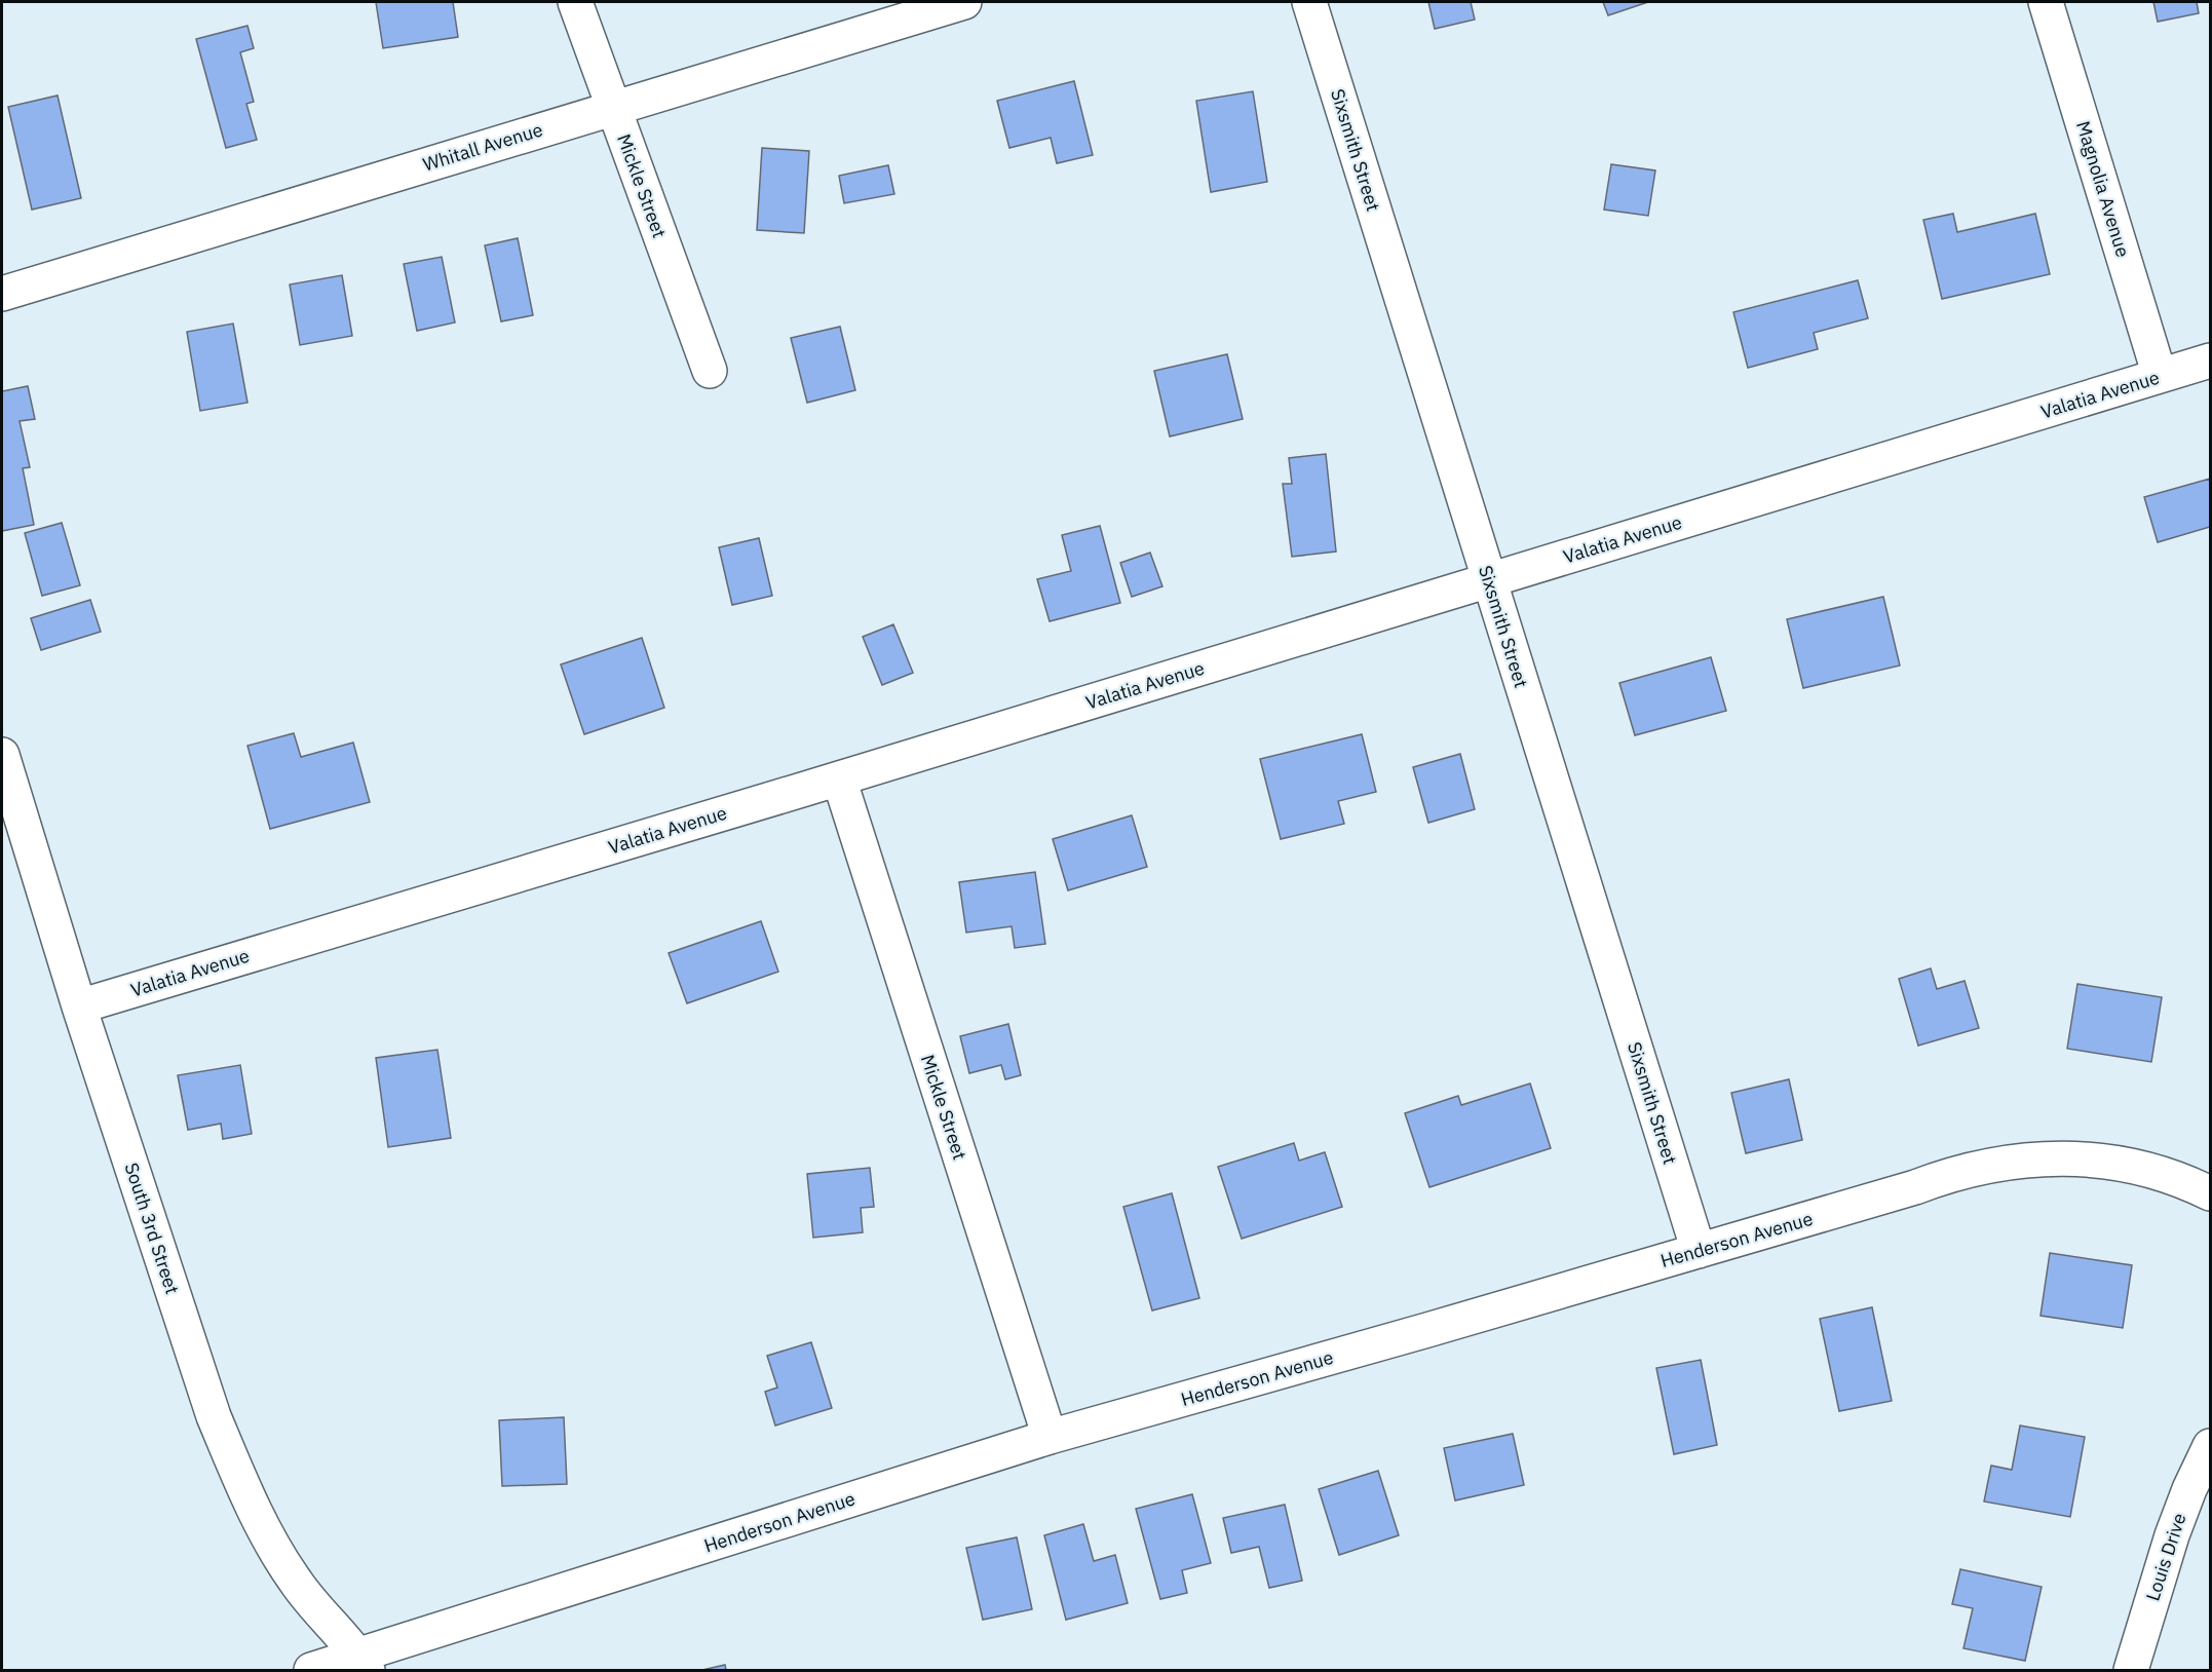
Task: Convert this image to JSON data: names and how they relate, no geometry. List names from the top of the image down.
{
  "streets": {
    "street": [
      "Whitall Avenue",
      "Sixsmith Street",
      "Mickle Street",
      "Magnolia Avenue",
      "Valatia Avenue",
      "South 3rd Street",
      "Henderson Avenue",
      "Louis Drive"
    ]
  },
  "crossings": [
    ["Whitall Avenue", "Mickle Street"],
    ["Sixsmith Street", "Valatia Avenue"],
    ["Sixsmith Street", "Henderson Avenue"],
    ["Mickle Street", "Valatia Avenue"],
    ["Mickle Street", "Henderson Avenue"],
    ["Magnolia Avenue", "Valatia Avenue"],
    ["Valatia Avenue", "South 3rd Street"],
    ["South 3rd Street", "Henderson Avenue"]
  ]
}
